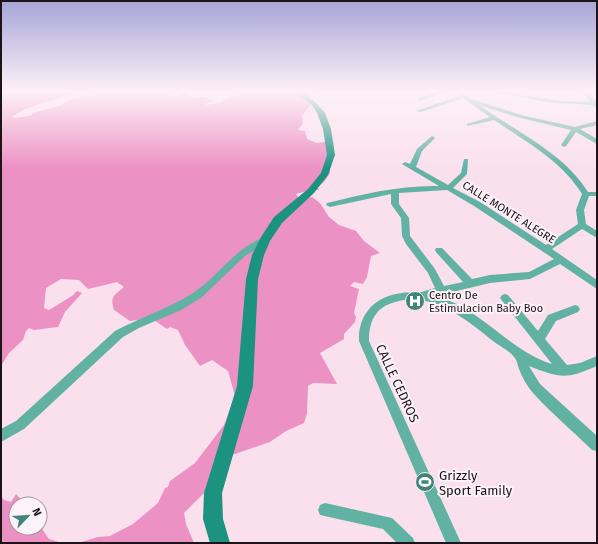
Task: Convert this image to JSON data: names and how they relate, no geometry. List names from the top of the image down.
{
  "streets": {
    "street": ["CALLE MONTE ALEGRE", "CALLE CEDROS"]
  },
  "places": {
    "hospital": ["Centro De Estimulacion Baby Boo"],
    "sports": ["Grizzly Sport Family"]
  },
  "north": "top right"
}
